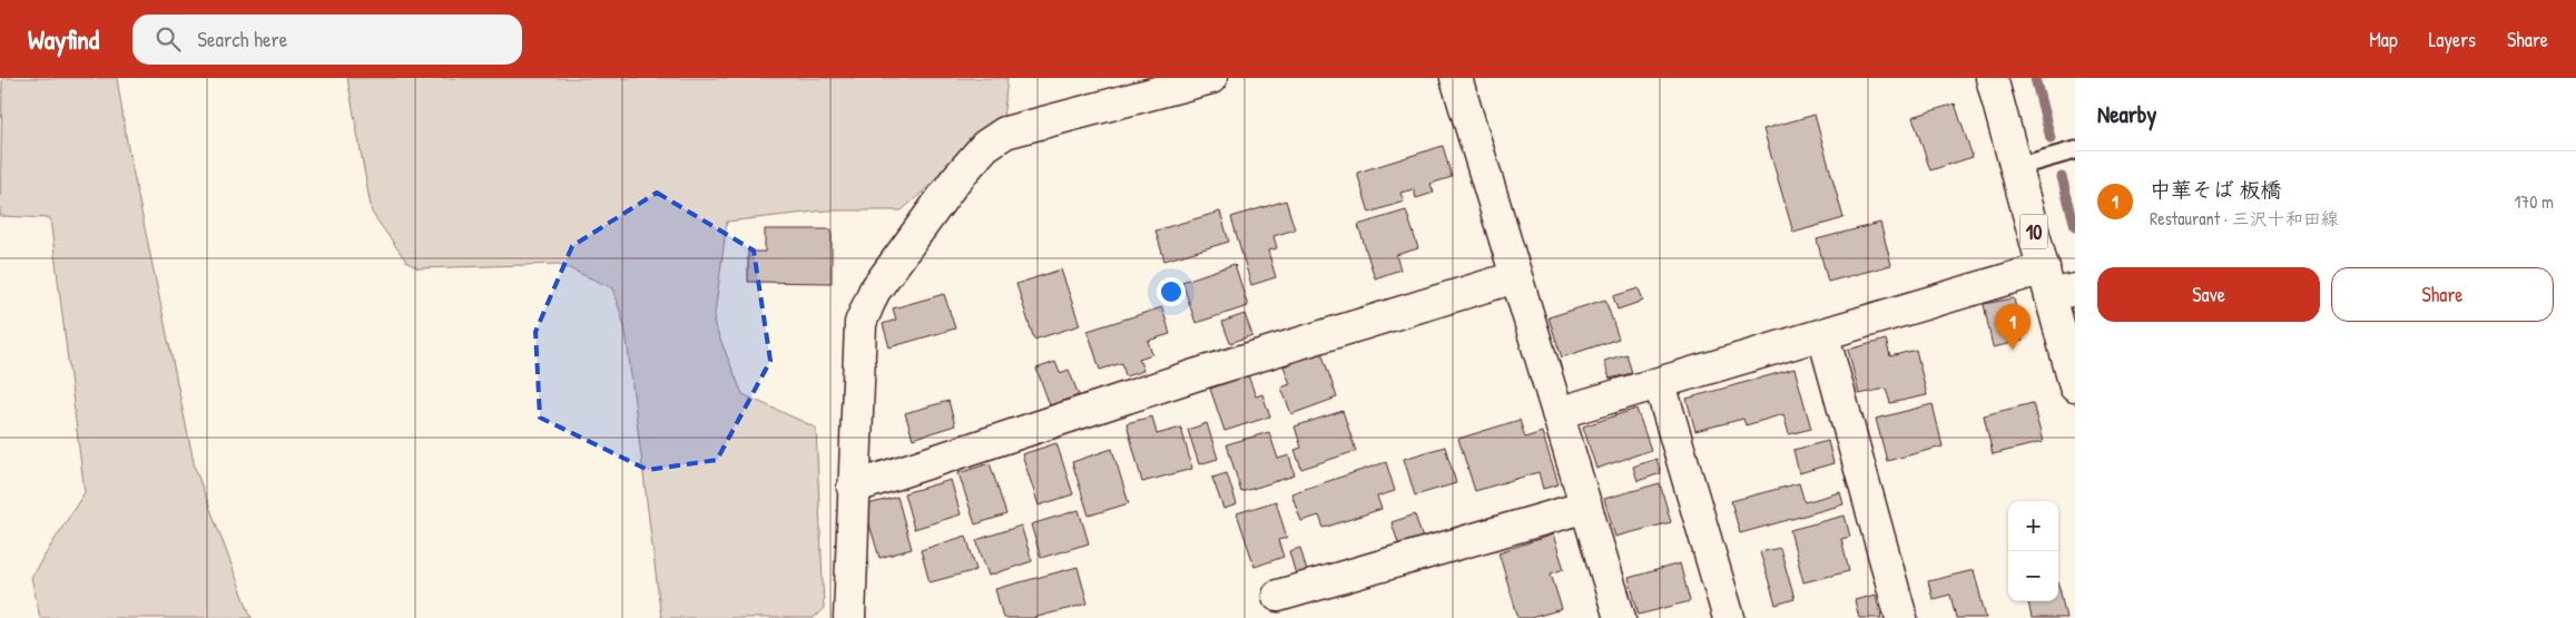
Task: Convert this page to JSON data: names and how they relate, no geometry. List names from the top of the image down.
{
  "streets": {
    "street": ["10"]
  },
  "page": {
    "header": "Wayfind",
    "search": "Search here",
    "nav": ["Map", "Layers", "Share"],
    "heading": "Nearby",
    "list": [
      {
        "mark": "1",
        "name": "中華そば 板橋",
        "note": "Restaurant · 三沢十和田線",
        "value": "170 m"
      }
    ],
    "buttons": ["Save", "Share"],
    "pins": "1",
    "map_buttons": ["+", "−"]
  }
}
